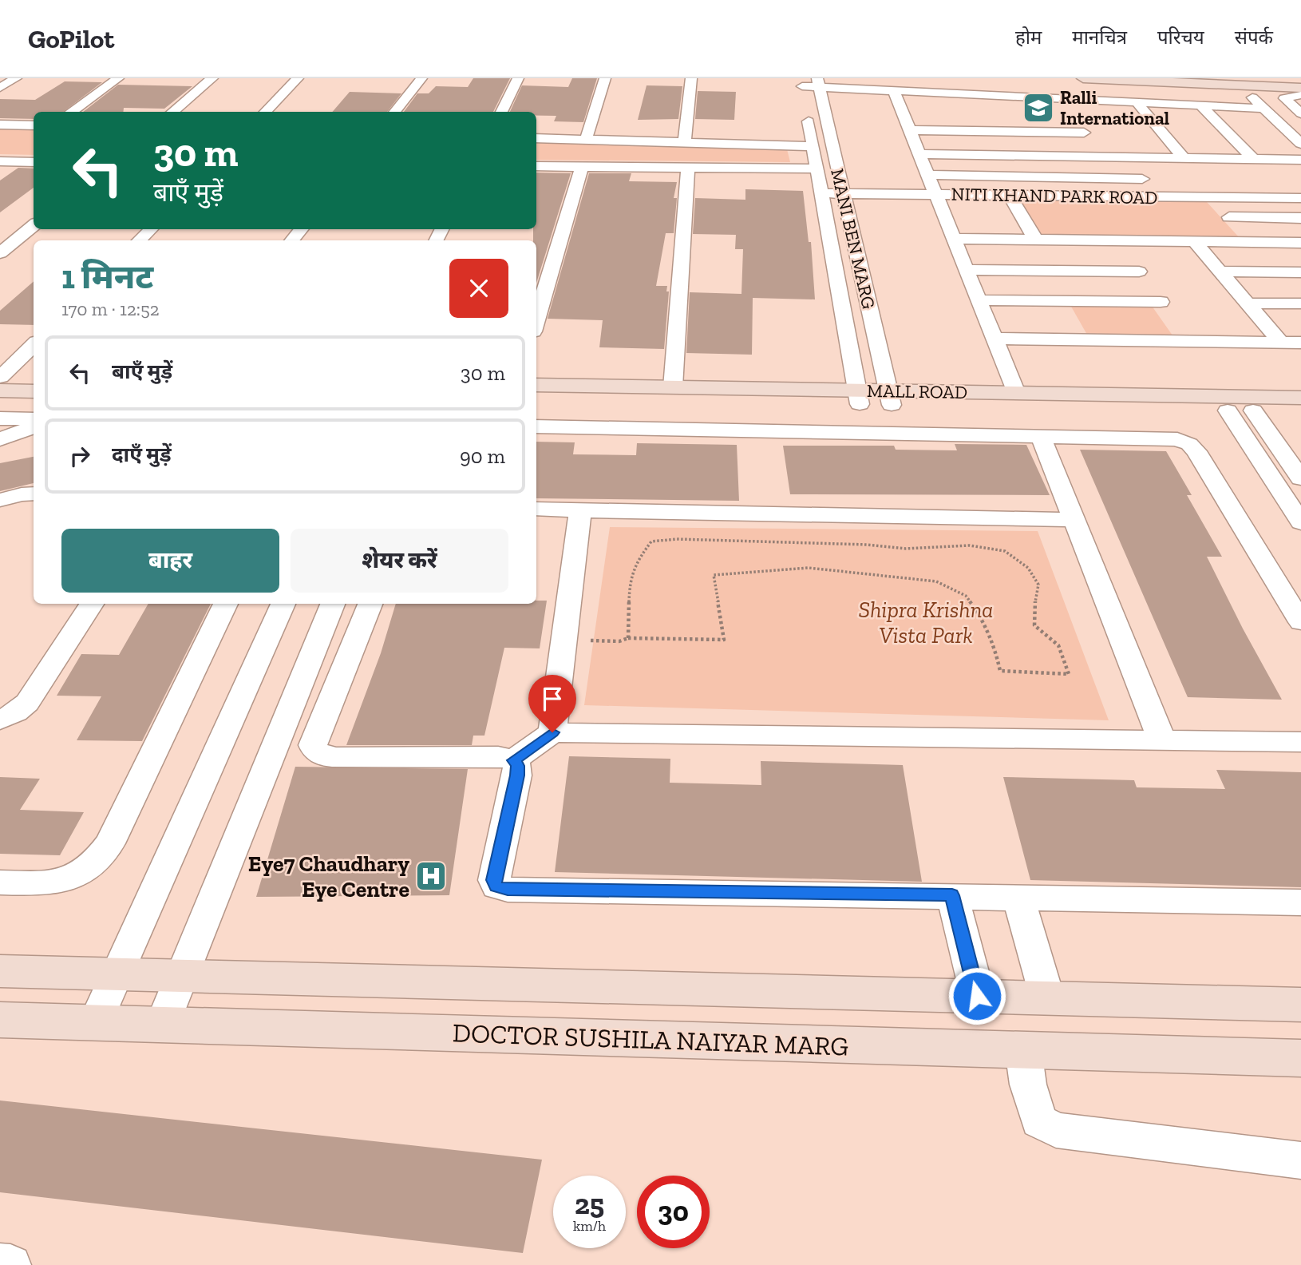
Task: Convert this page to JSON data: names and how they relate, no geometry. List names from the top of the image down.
{
  "streets": {
    "street": [
      "NITI KHAND PARK ROAD",
      "MANI BEN MARG",
      "MALL ROAD",
      "DOCTOR SUSHILA NAIYAR MARG"
    ]
  },
  "crossings": [
    ["MANI BEN MARG", "MALL ROAD"]
  ],
  "parks": ["Shipra Krishna Vista Park"],
  "places": {
    "school or university": ["Ralli International"],
    "hospital": ["Eye7 Chaudhary Eye Centre"]
  },
  "page": {
    "header": "GoPilot",
    "nav": [
      "होम",
      "मानचित्र",
      "परिचय",
      "संपर्क"
    ],
    "turn": ["30 m", "बाएँ मुड़ें"],
    "heading": ["1 मिनट", "170 m · 12:52"],
    "list": [
      {
        "name": "बाएँ मुड़ें",
        "value": "30 m"
      },
      {
        "name": "दाएँ मुड़ें",
        "value": "90 m"
      }
    ],
    "buttons": ["बाहर", "शेयर करें"],
    "speed": "25 km/h",
    "limit": "30"
  }
}
